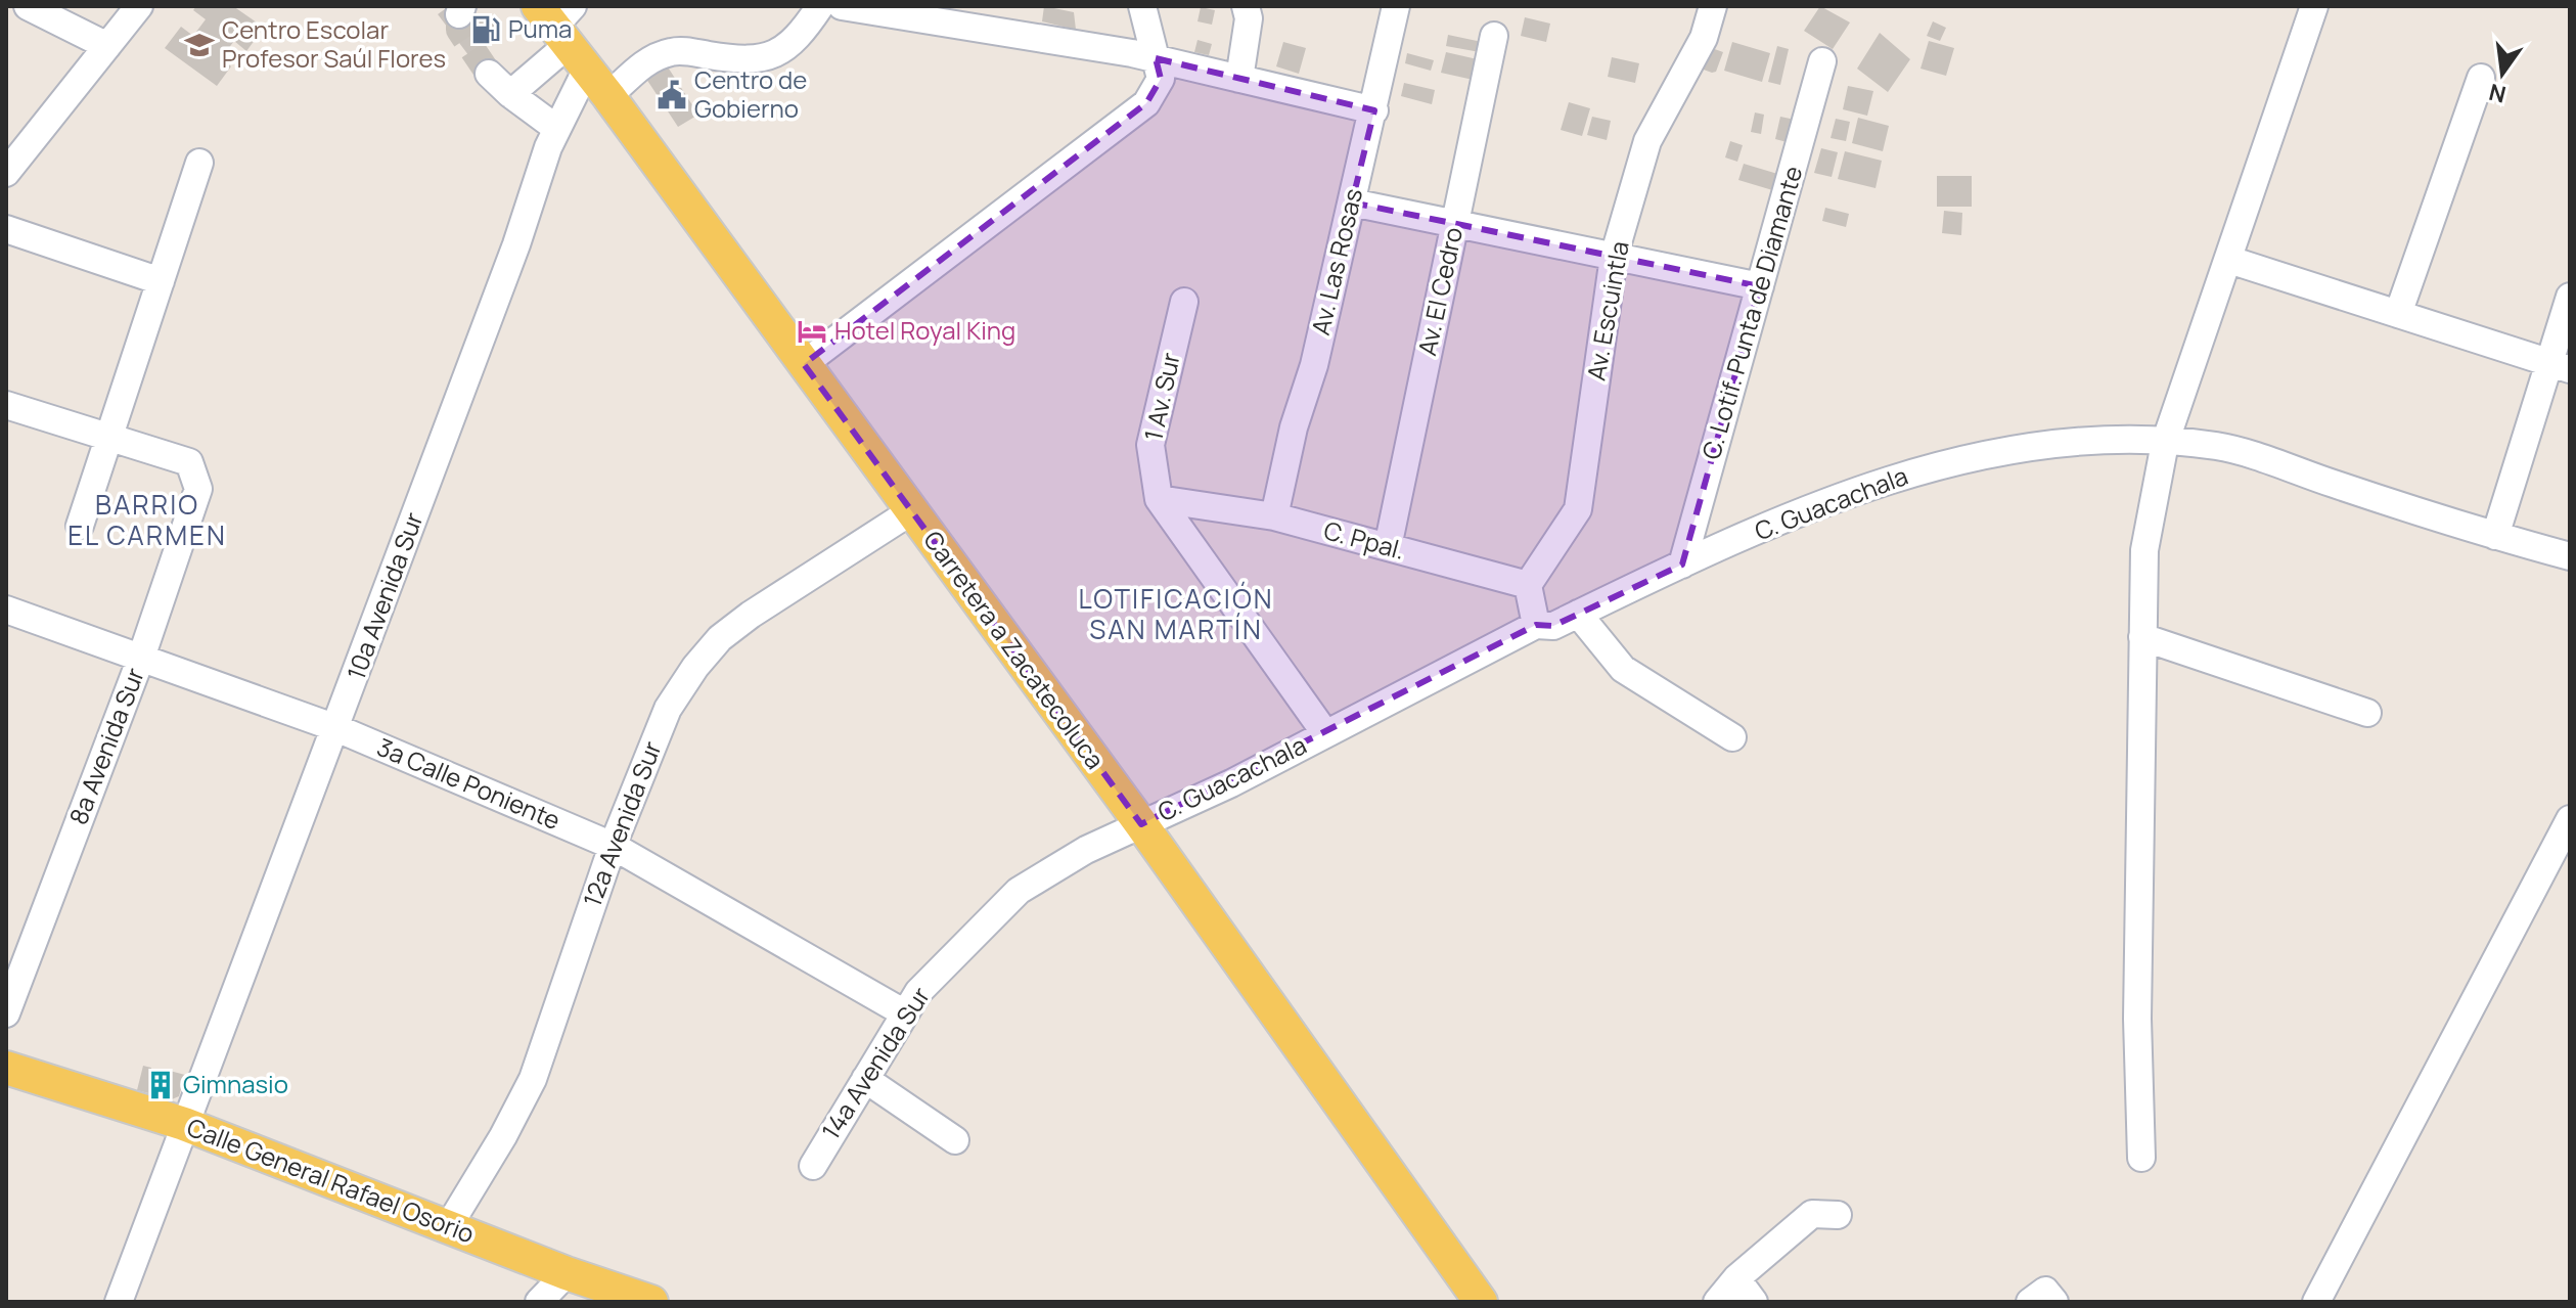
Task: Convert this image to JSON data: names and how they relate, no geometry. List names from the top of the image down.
{
  "streets": {
    "main road": ["Carretera a Zacatecoluca", "Calle General Rafael Osorio"],
    "street": [
      "Av. Las Rosas",
      "Av. El Cedro",
      "Av. Escuintla",
      "C. Lotif. Punta de Diamante",
      "1 Av. Sur",
      "C. Guacachala",
      "C. Ppal.",
      "10a Avenida Sur",
      "8a Avenida Sur",
      "3a Calle Poniente",
      "12a Avenida Sur",
      "14a Avenida Sur"
    ]
  },
  "crossings": [
    ["Av. Las Rosas", "C. Ppal."],
    ["Av. El Cedro", "C. Ppal."],
    ["Av. Escuintla", "C. Ppal."],
    ["C. Lotif. Punta de Diamante", "C. Guacachala"],
    ["1 Av. Sur", "C. Guacachala"],
    ["1 Av. Sur", "C. Ppal."],
    ["C. Guacachala", "Carretera a Zacatecoluca"],
    ["C. Guacachala", "14a Avenida Sur"],
    ["10a Avenida Sur", "Carretera a Zacatecoluca"],
    ["10a Avenida Sur", "3a Calle Poniente"],
    ["10a Avenida Sur", "Calle General Rafael Osorio"],
    ["Carretera a Zacatecoluca", "12a Avenida Sur"],
    ["Carretera a Zacatecoluca", "14a Avenida Sur"],
    ["8a Avenida Sur", "3a Calle Poniente"],
    ["3a Calle Poniente", "12a Avenida Sur"],
    ["3a Calle Poniente", "14a Avenida Sur"],
    ["12a Avenida Sur", "Calle General Rafael Osorio"]
  ],
  "districts": ["BARRIO EL CARMEN", "LOTIFICACIÓN SAN MARTÍN"],
  "places": {
    "fuel station": ["Puma"],
    "school or university": ["Centro Escolar Profesor Saúl Flores"],
    "public building": ["Centro de Gobierno"],
    "hotel": ["Hotel Royal King"],
    "building": ["Gimnasio"]
  },
  "north": "bottom"
}
